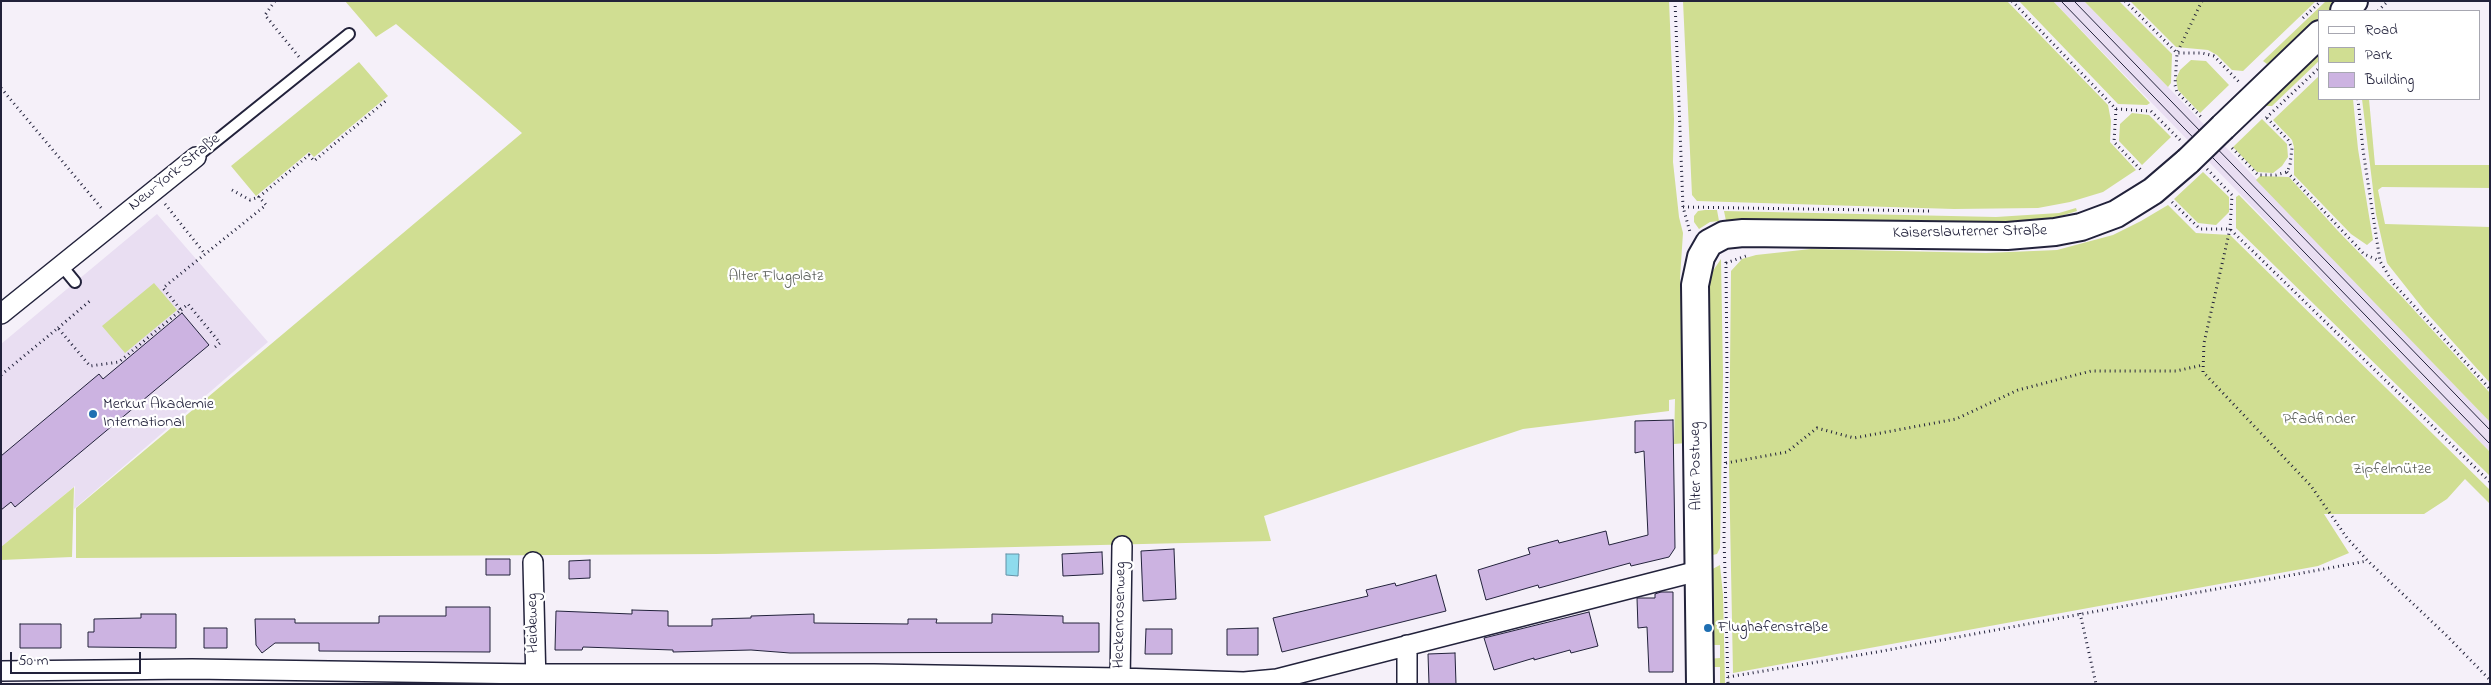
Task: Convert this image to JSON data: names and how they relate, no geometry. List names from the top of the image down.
{
  "streets": {
    "main road": ["Kaiserslauterner Straße", "Alter Postweg"],
    "street": ["New-York-Straße", "Heckenrosenweg", "Heideweg"]
  },
  "crossings": [
    ["Kaiserslauterner Straße", "Alter Postweg"]
  ],
  "parks": ["Alter Flugplatz", "Pfadfinder", "Zipfelmütze"],
  "places": ["Merkur Akademie International", "Flughafenstraße"],
  "legend": ["Road", "Park", "Building"],
  "scale_bar": "50 m"
}
